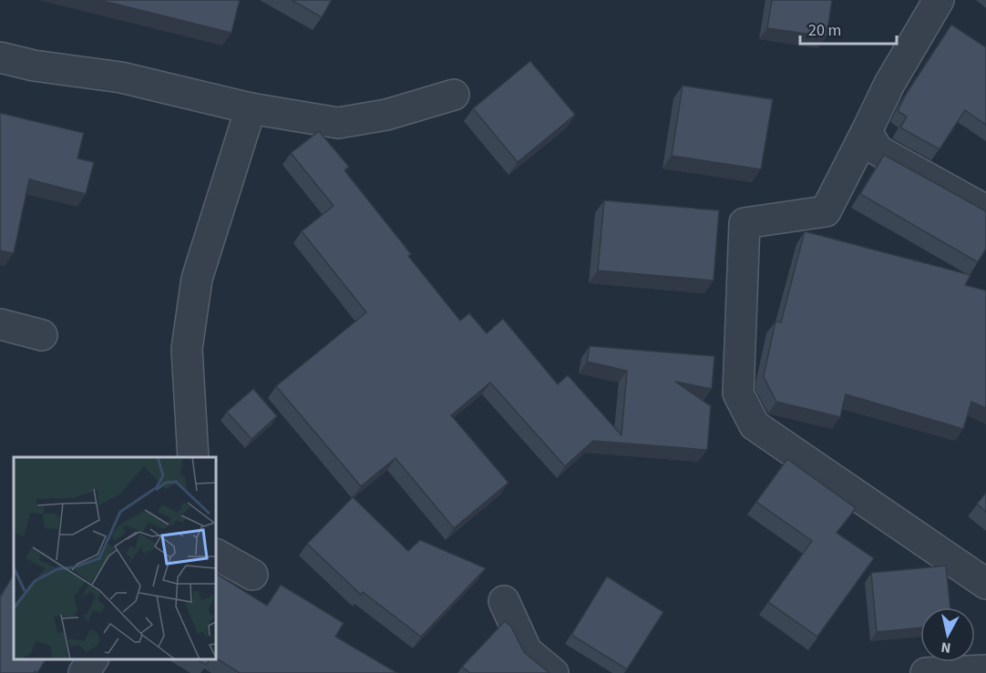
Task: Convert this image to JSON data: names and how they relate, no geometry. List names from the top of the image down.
{
  "scale_bar": "20 m",
  "north": "bottom"
}
